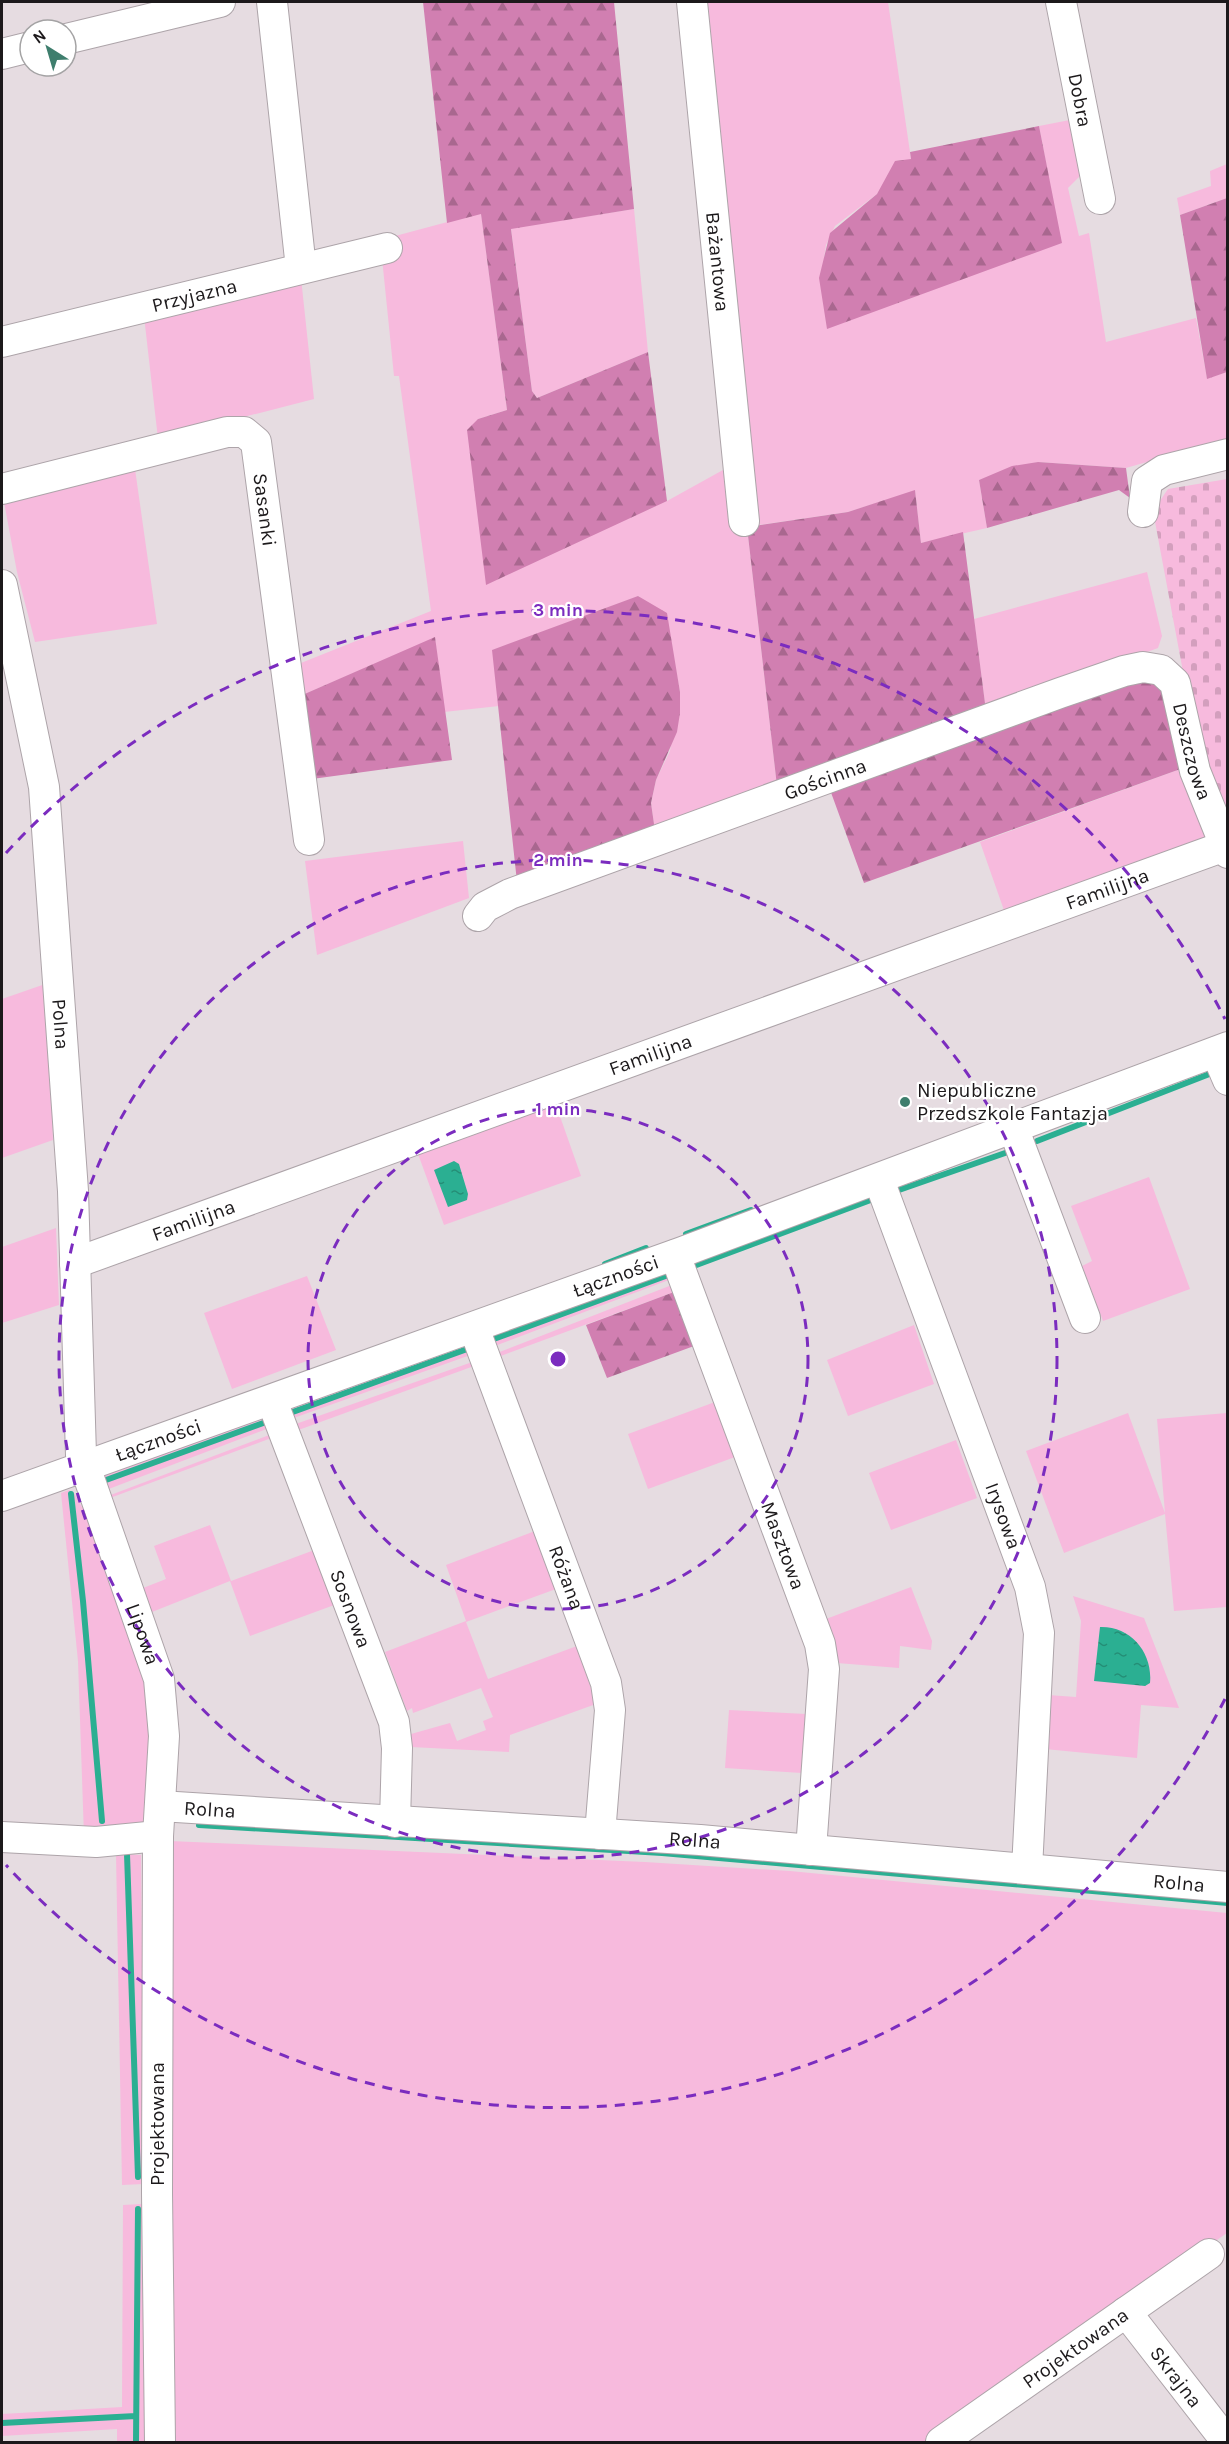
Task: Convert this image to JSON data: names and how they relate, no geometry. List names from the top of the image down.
{
  "streets": {
    "street": [
      "Dobra",
      "Bażantowa",
      "Przyjazna",
      "Sasanki",
      "Deszczowa",
      "Gościnna",
      "Familijna",
      "Polna",
      "Łączności",
      "Irysowa",
      "Masztowa",
      "Różana",
      "Sosnowa",
      "Lipowa",
      "Rolna",
      "Projektowana",
      "Skrajna"
    ]
  },
  "crossings": [
    ["Deszczowa", "Gościnna"],
    ["Deszczowa", "Familijna"],
    ["Familijna", "Polna"],
    ["Polna", "Łączności"],
    ["Polna", "Lipowa"],
    ["Łączności", "Irysowa"],
    ["Łączności", "Masztowa"],
    ["Łączności", "Różana"],
    ["Łączności", "Sosnowa"],
    ["Łączności", "Lipowa"],
    ["Irysowa", "Rolna"],
    ["Masztowa", "Rolna"],
    ["Różana", "Rolna"],
    ["Sosnowa", "Rolna"],
    ["Lipowa", "Rolna"],
    ["Lipowa", "Projektowana"],
    ["Rolna", "Projektowana"],
    ["Projektowana", "Skrajna"]
  ],
  "places": ["Niepubliczne Przedszkole Fantazja"],
  "north": "top left",
  "rings": ["3 min", "2 min", "1 min"]
}
